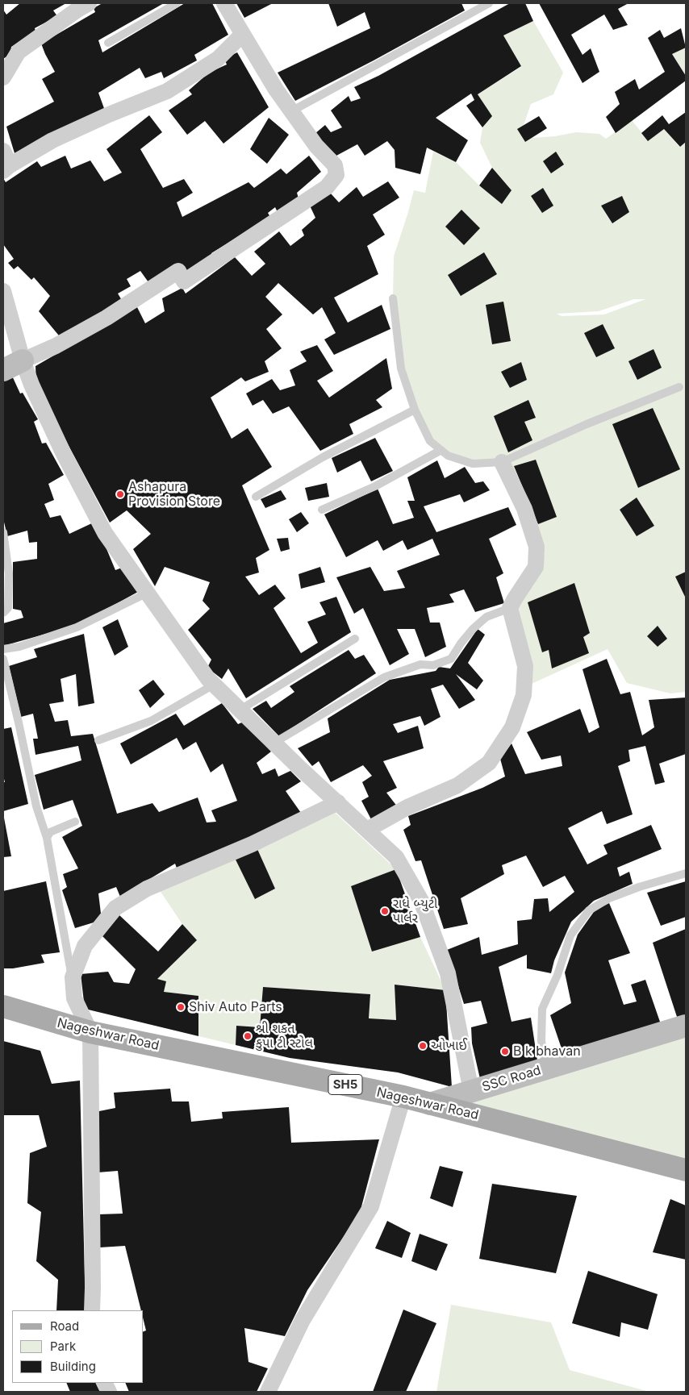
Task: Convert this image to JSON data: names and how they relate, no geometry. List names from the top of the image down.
{
  "streets": {
    "main road": ["Nageshwar Road", "SH5"],
    "street": ["SSC Road"]
  },
  "crossings": [
    ["Nageshwar Road", "SSC Road"]
  ],
  "places": [
    "Ashapura Provision Store",
    "રાધે બ્યુટી પાર્લર",
    "Shiv Auto Parts",
    "શ્રી શકત કુપા ટી સ્ટોલ",
    "ઓખાઈ",
    "B k bhavan"
  ],
  "legend": ["Road", "Park", "Building"]
}
